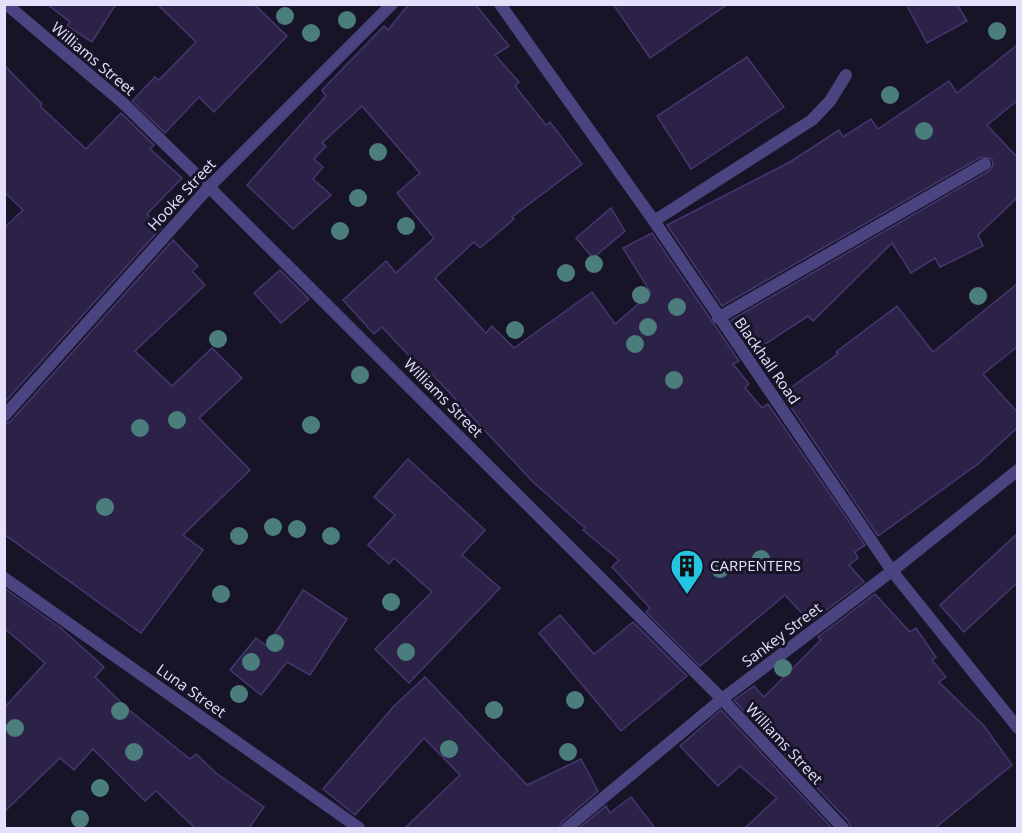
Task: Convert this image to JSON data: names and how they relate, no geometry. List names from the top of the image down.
{
  "streets": {
    "street": [
      "Williams Street",
      "Hooke Street",
      "Blackhall Road",
      "Sankey Street",
      "Luna Street"
    ]
  },
  "crossings": [
    ["Williams Street", "Hooke Street"],
    ["Williams Street", "Sankey Street"],
    ["Blackhall Road", "Sankey Street"]
  ],
  "places": {
    "building": ["CARPENTERS"]
  }
}
